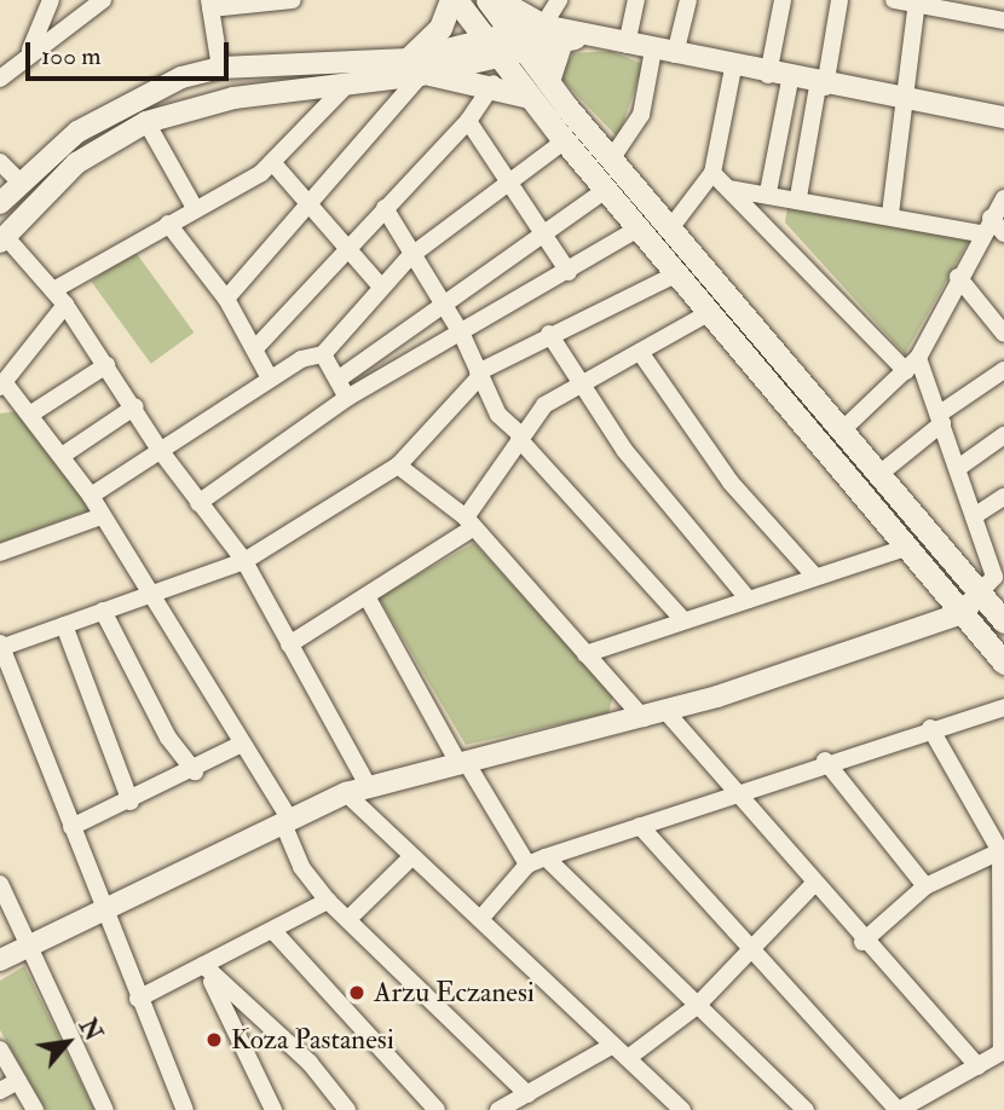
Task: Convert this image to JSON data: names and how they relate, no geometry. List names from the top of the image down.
{
  "places": ["Arzu Eczanesi", "Koza Pastanesi"],
  "scale_bar": "100 m",
  "north": "top right"
}
